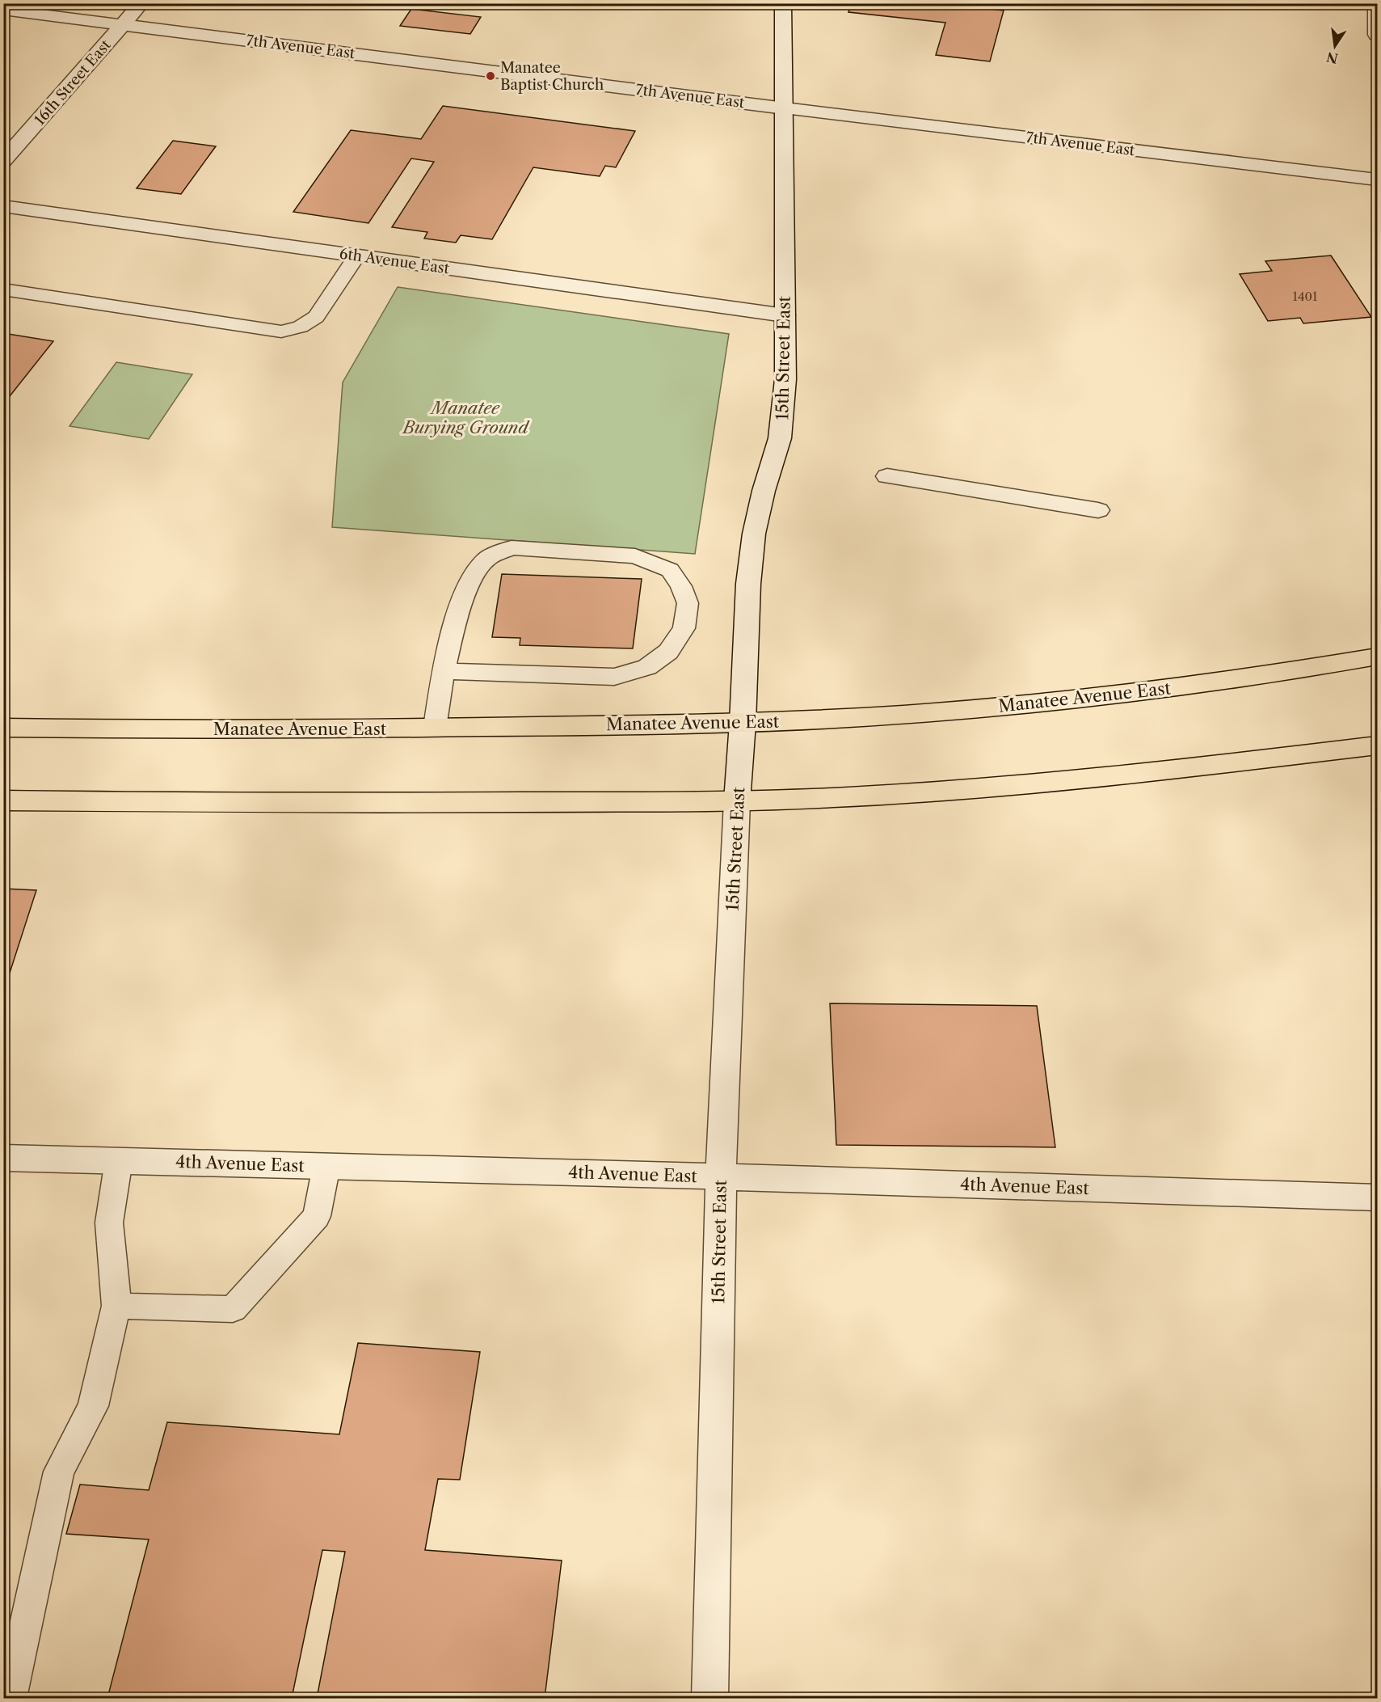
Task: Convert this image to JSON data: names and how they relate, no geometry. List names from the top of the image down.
{
  "streets": {
    "main road": ["Manatee Avenue East"],
    "street": [
      "7th Avenue East",
      "16th Street East",
      "6th Avenue East",
      "15th Street East",
      "4th Avenue East"
    ]
  },
  "crossings": [
    ["7th Avenue East", "16th Street East"],
    ["7th Avenue East", "15th Street East"],
    ["6th Avenue East", "15th Street East"],
    ["15th Street East", "Manatee Avenue East"],
    ["15th Street East", "4th Avenue East"]
  ],
  "parks": ["Manatee Burying Ground"],
  "places": ["Manatee Baptist Church"],
  "house_numbers": ["1401"],
  "north": "bottom"
}
